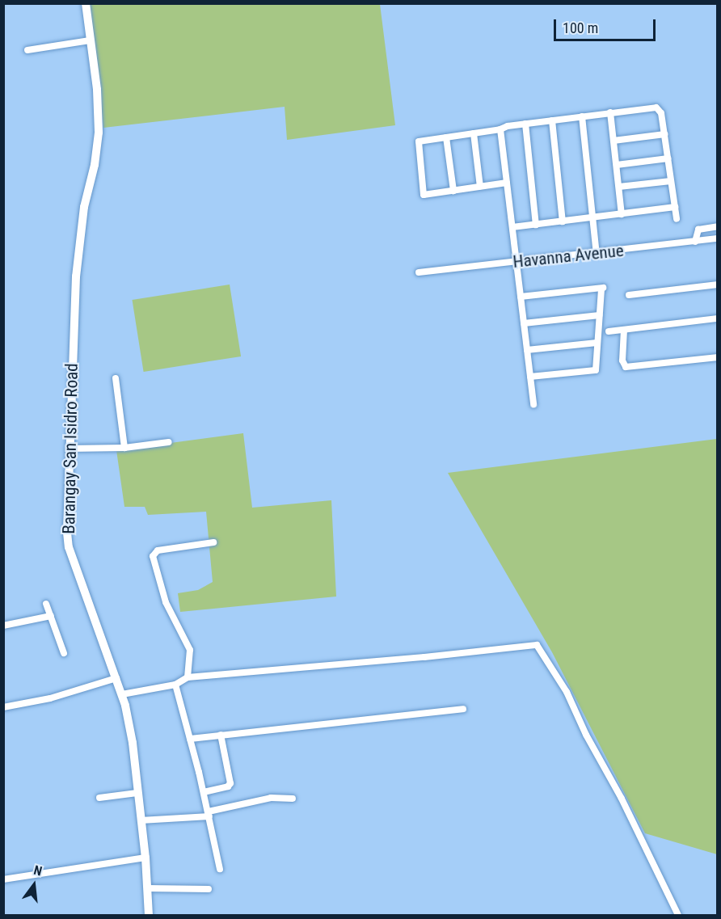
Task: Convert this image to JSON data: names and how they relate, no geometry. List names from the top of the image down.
{
  "streets": {
    "street": ["Havanna Avenue", "Barangay San Isidro Road"]
  },
  "scale_bar": "100 m",
  "north": "top"
}
